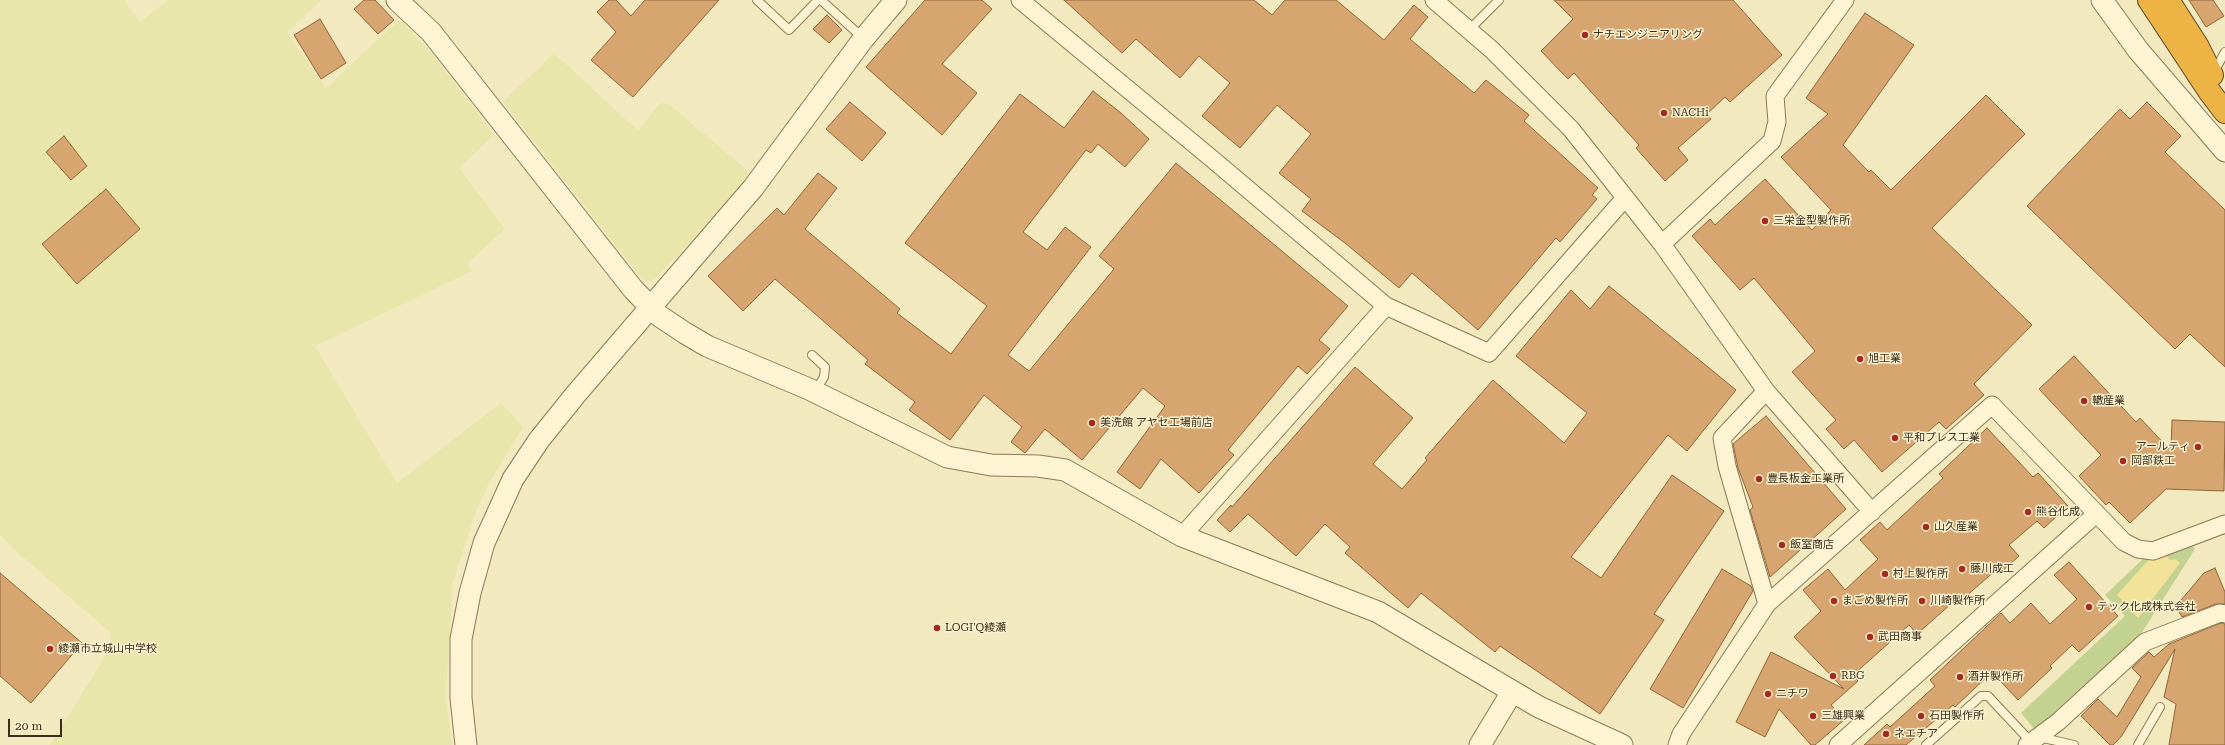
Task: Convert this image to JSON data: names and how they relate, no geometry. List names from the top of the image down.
{
  "places": [
    "ナチエンジニアリング",
    "NACHi",
    "三栄金型製作所",
    "旭工業",
    "轍産業",
    "美洗館 アヤセ工場前店",
    "平和プレス工業",
    "アールティ",
    "岡部鉄工",
    "豊長板金工業所",
    "熊谷化成",
    "山久産業",
    "飯室商店",
    "藤川成工",
    "村上製作所",
    "まごめ製作所",
    "川崎製作所",
    "テック化成株式会社",
    "LOGI'Q綾瀬",
    "武田商事",
    "綾瀬市立城山中学校",
    "RBG",
    "酒井製作所",
    "ニチワ",
    "三雄興業",
    "石田製作所",
    "ネエチア"
  ],
  "scale_bar": "20 m"
}
